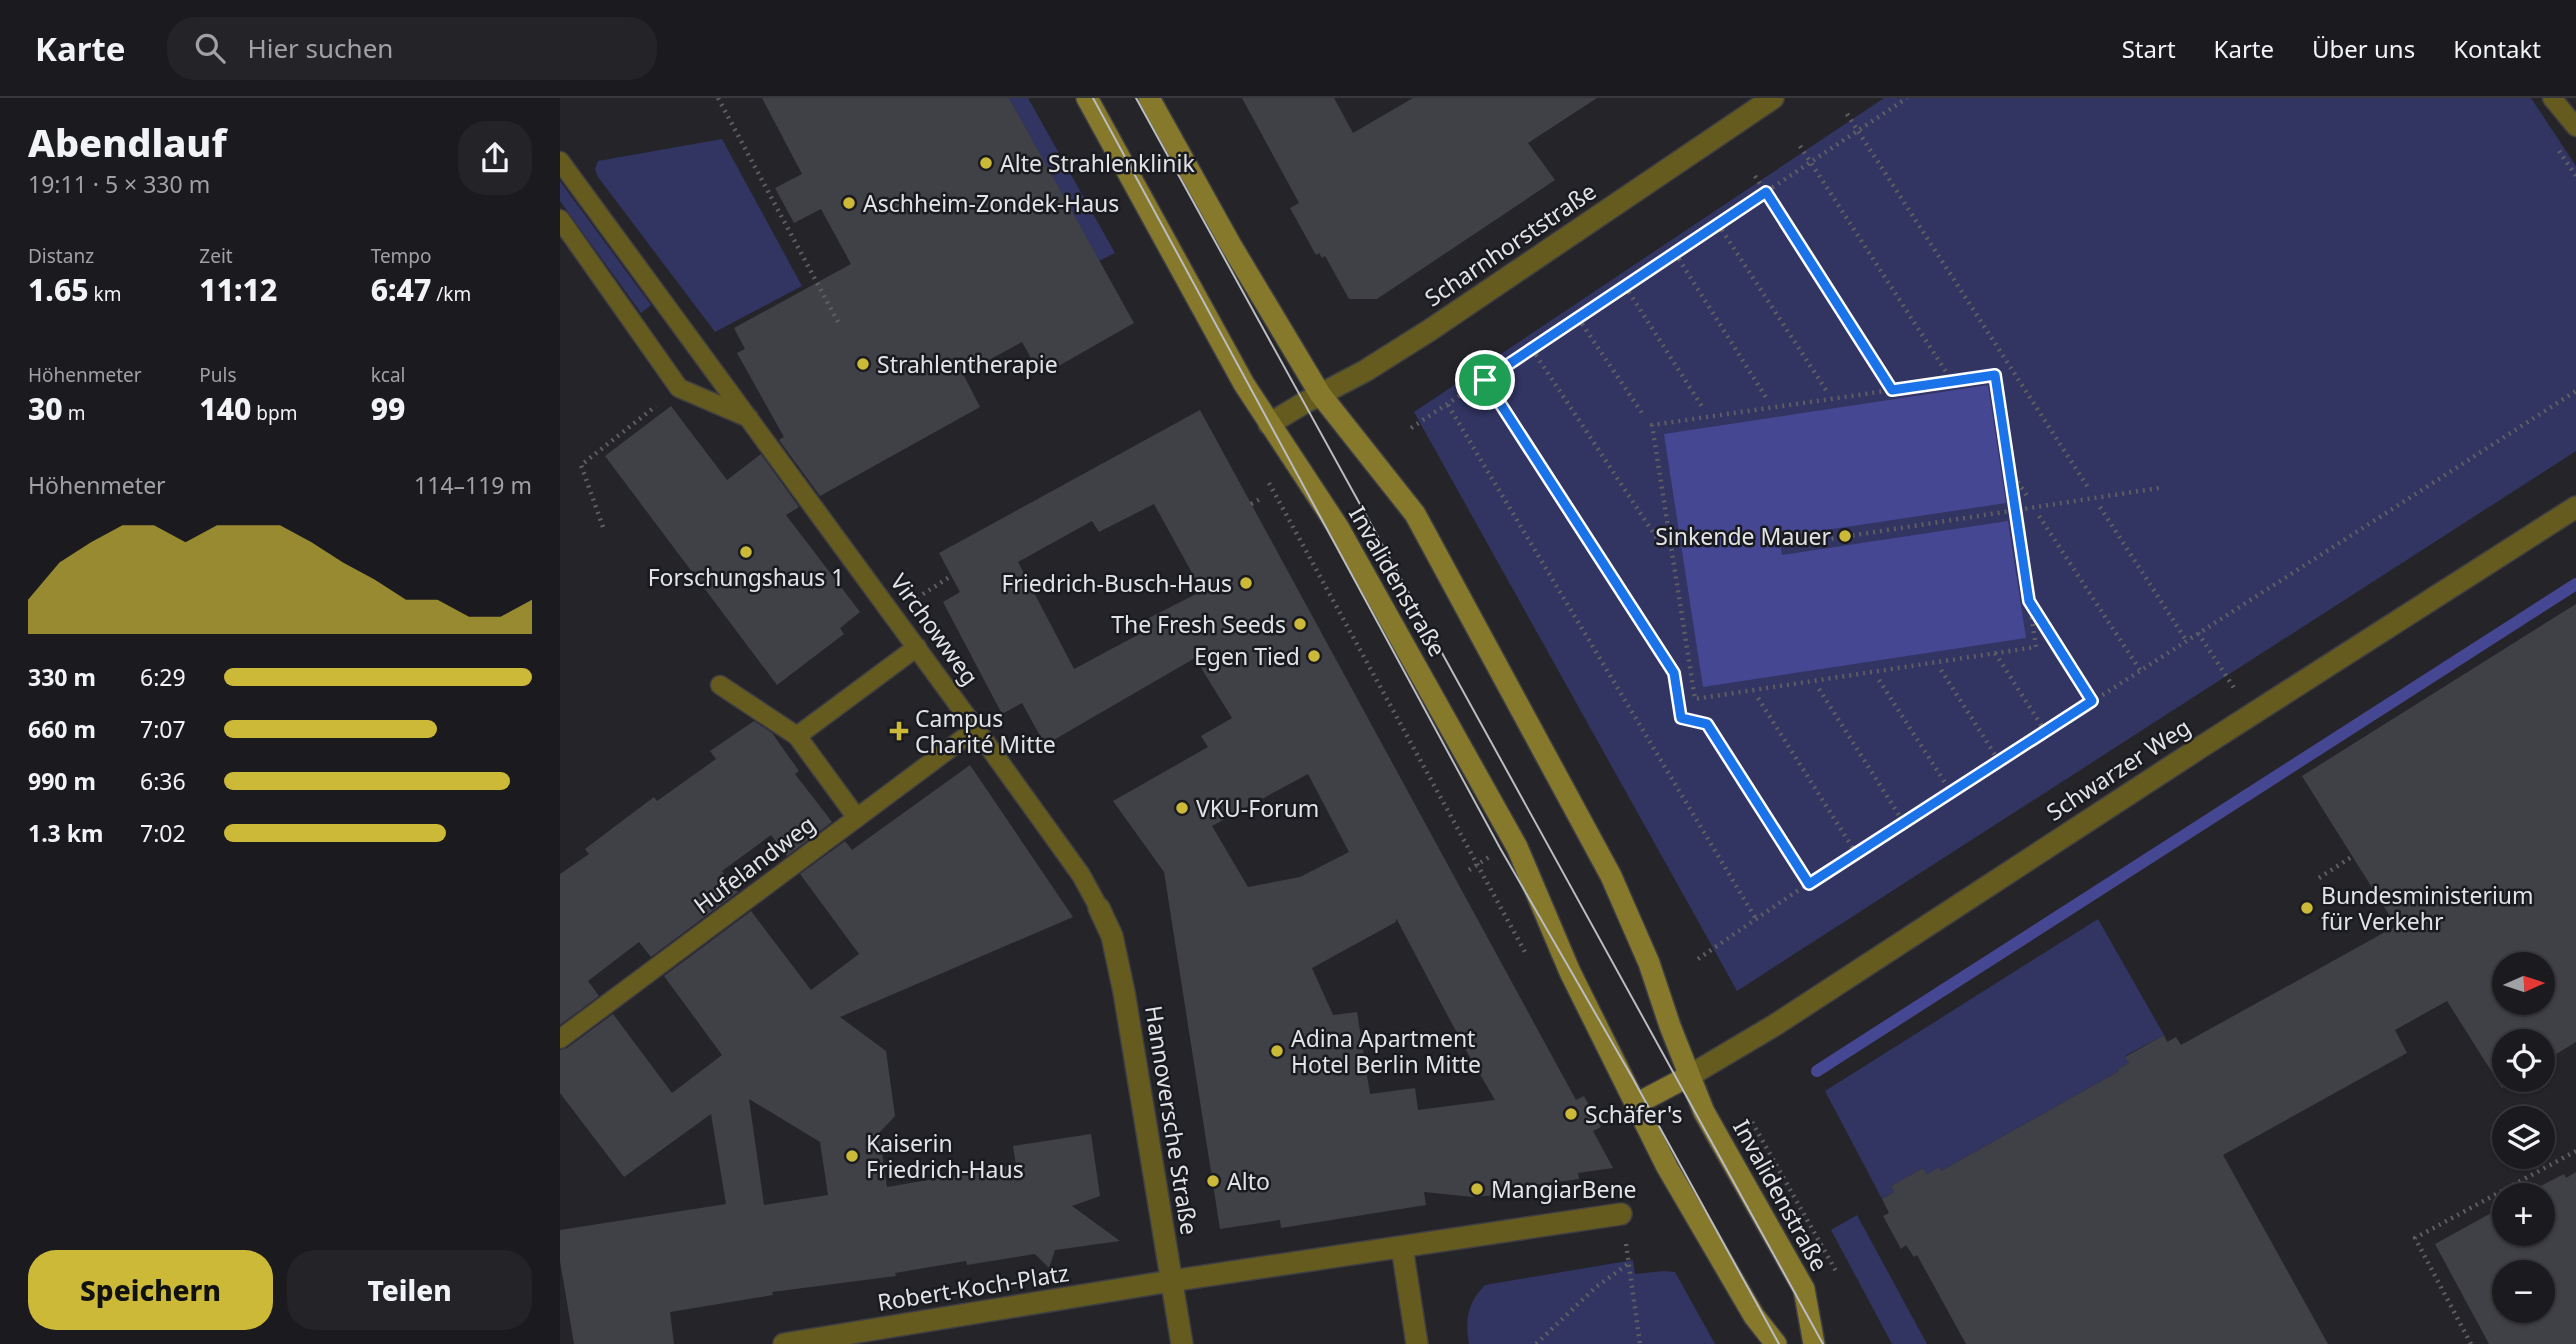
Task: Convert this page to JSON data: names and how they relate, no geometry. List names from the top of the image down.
{
  "streets": {
    "main road": ["Invalidenstraße"],
    "street": [
      "Scharnhorststraße",
      "Schwarzer Weg",
      "Hannoversche Straße",
      "Robert-Koch-Platz"
    ],
    "lane": ["Virchowweg", "Hufelandweg"]
  },
  "crossings": [
    ["Scharnhorststraße", "Invalidenstraße"],
    ["Invalidenstraße", "Schwarzer Weg"],
    ["Virchowweg", "Hufelandweg"],
    ["Virchowweg", "Hannoversche Straße"],
    ["Hannoversche Straße", "Robert-Koch-Platz"]
  ],
  "places": {
    "other": [
      "Alte Strahlenklinik",
      "Aschheim-Zondek-Haus",
      "Strahlentherapie",
      "Sinkende Mauer",
      "Forschungshaus 1",
      "Friedrich-Busch-Haus",
      "The Fresh Seeds",
      "Egen Tied",
      "VKU-Forum",
      "Bundesministerium für Verkehr",
      "Adina Apartment Hotel Berlin Mitte",
      "Schäfer's",
      "Kaiserin Friedrich-Haus",
      "Alto",
      "MangiarBene"
    ],
    "health": ["Campus Charité Mitte"]
  },
  "north": "right",
  "page": {
    "header": "Karte",
    "search": "Hier suchen",
    "nav": [
      "Start",
      "Karte",
      "Über uns",
      "Kontakt"
    ],
    "heading": ["Abendlauf", "19:11 · 5 × 330 m"],
    "stats": [
      ["Distanz", "1.65 km"],
      ["Zeit", "11:12"],
      ["Tempo", "6:47 /km"],
      ["Höhenmeter", "30 m"],
      ["Puls", "140 bpm"],
      ["kcal", "99"]
    ],
    "chart": ["Höhenmeter", "114–119 m"],
    "list": [
      {
        "name": "330 m",
        "note": "6:29"
      },
      {
        "name": "660 m",
        "note": "7:07"
      },
      {
        "name": "990 m",
        "note": "6:36"
      },
      {
        "name": "1.3 km",
        "note": "7:02"
      }
    ],
    "map_buttons": ["+", "−"],
    "buttons": ["Speichern", "Teilen"]
  }
}
